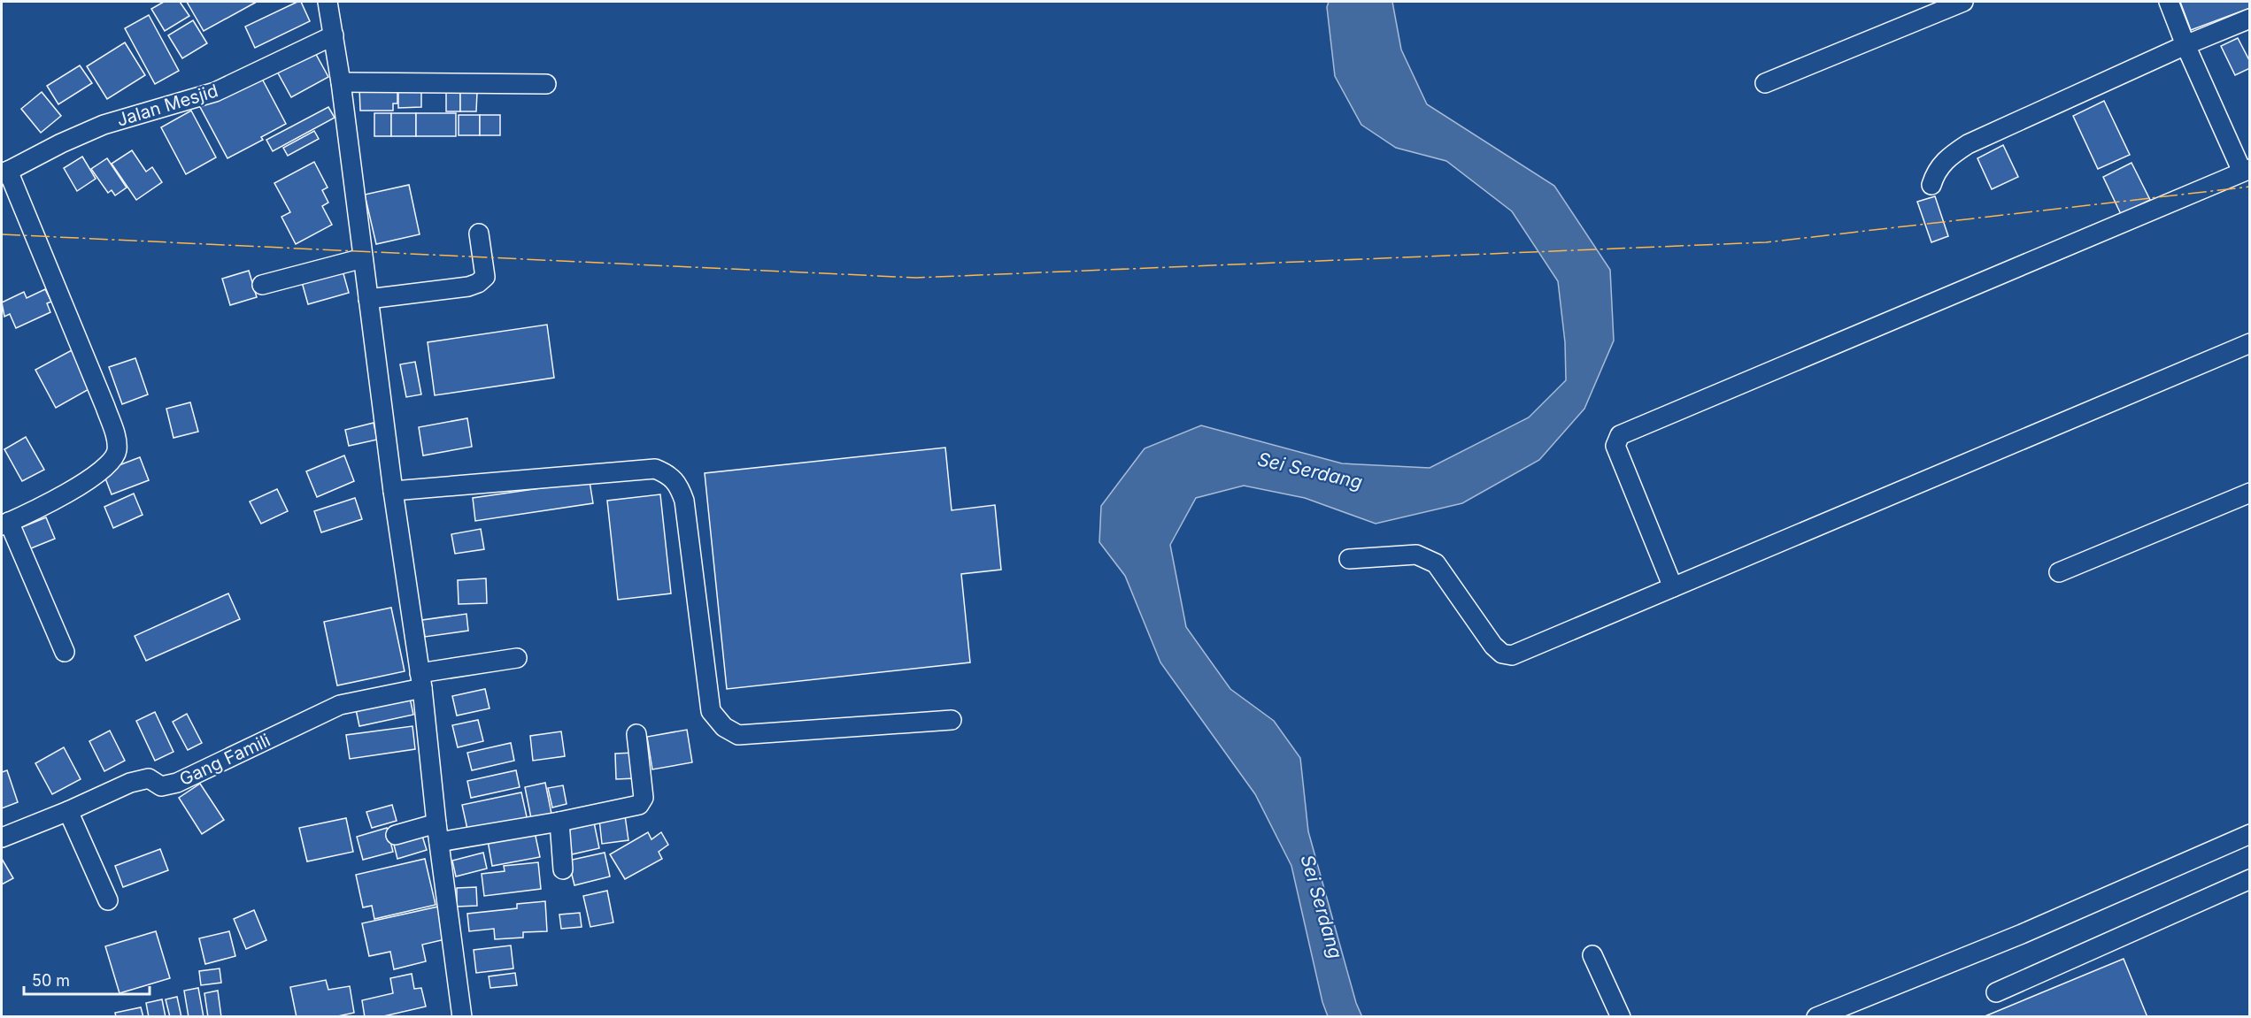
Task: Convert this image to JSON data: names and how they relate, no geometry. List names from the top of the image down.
{
  "streets": {
    "street": ["Jalan Mesjid", "Gang Famili"]
  },
  "water": ["Sei Serdang"],
  "scale_bar": "50 m"
}
